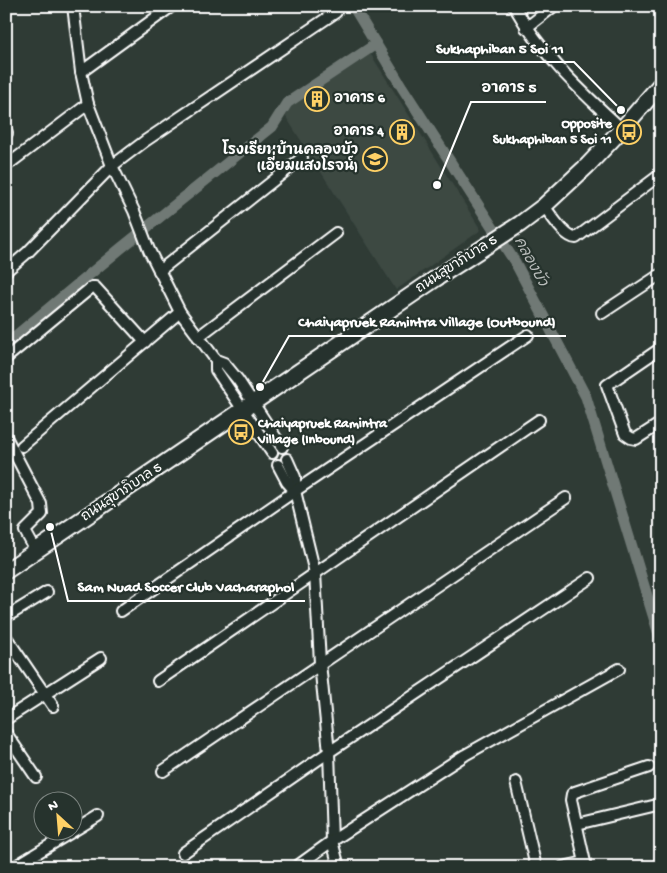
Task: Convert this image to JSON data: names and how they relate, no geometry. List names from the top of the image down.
{
  "streets": {
    "street": ["ถนนสุขาภิบาล 5"]
  },
  "water": ["คลองบัว"],
  "places": {
    "building": ["อาคาร 6", "อาคาร 4"],
    "other": [
      "Sukhaphiban 5 Soi 11",
      "อาคาร 5",
      "Chaiyapruek Ramintra Village (Outbound)",
      "Sam Nuad Soccer Club Vacharaphol"
    ],
    "bus stop": ["Opposite Sukhaphiban 5 Soi 11", "Chaiyapruek Ramintra Village (Inbound)"],
    "school or university": ["โรงเรียนบ้านคลองบัว (เอี่ยมแสงโรจน์)"]
  },
  "north": "top left"
}
